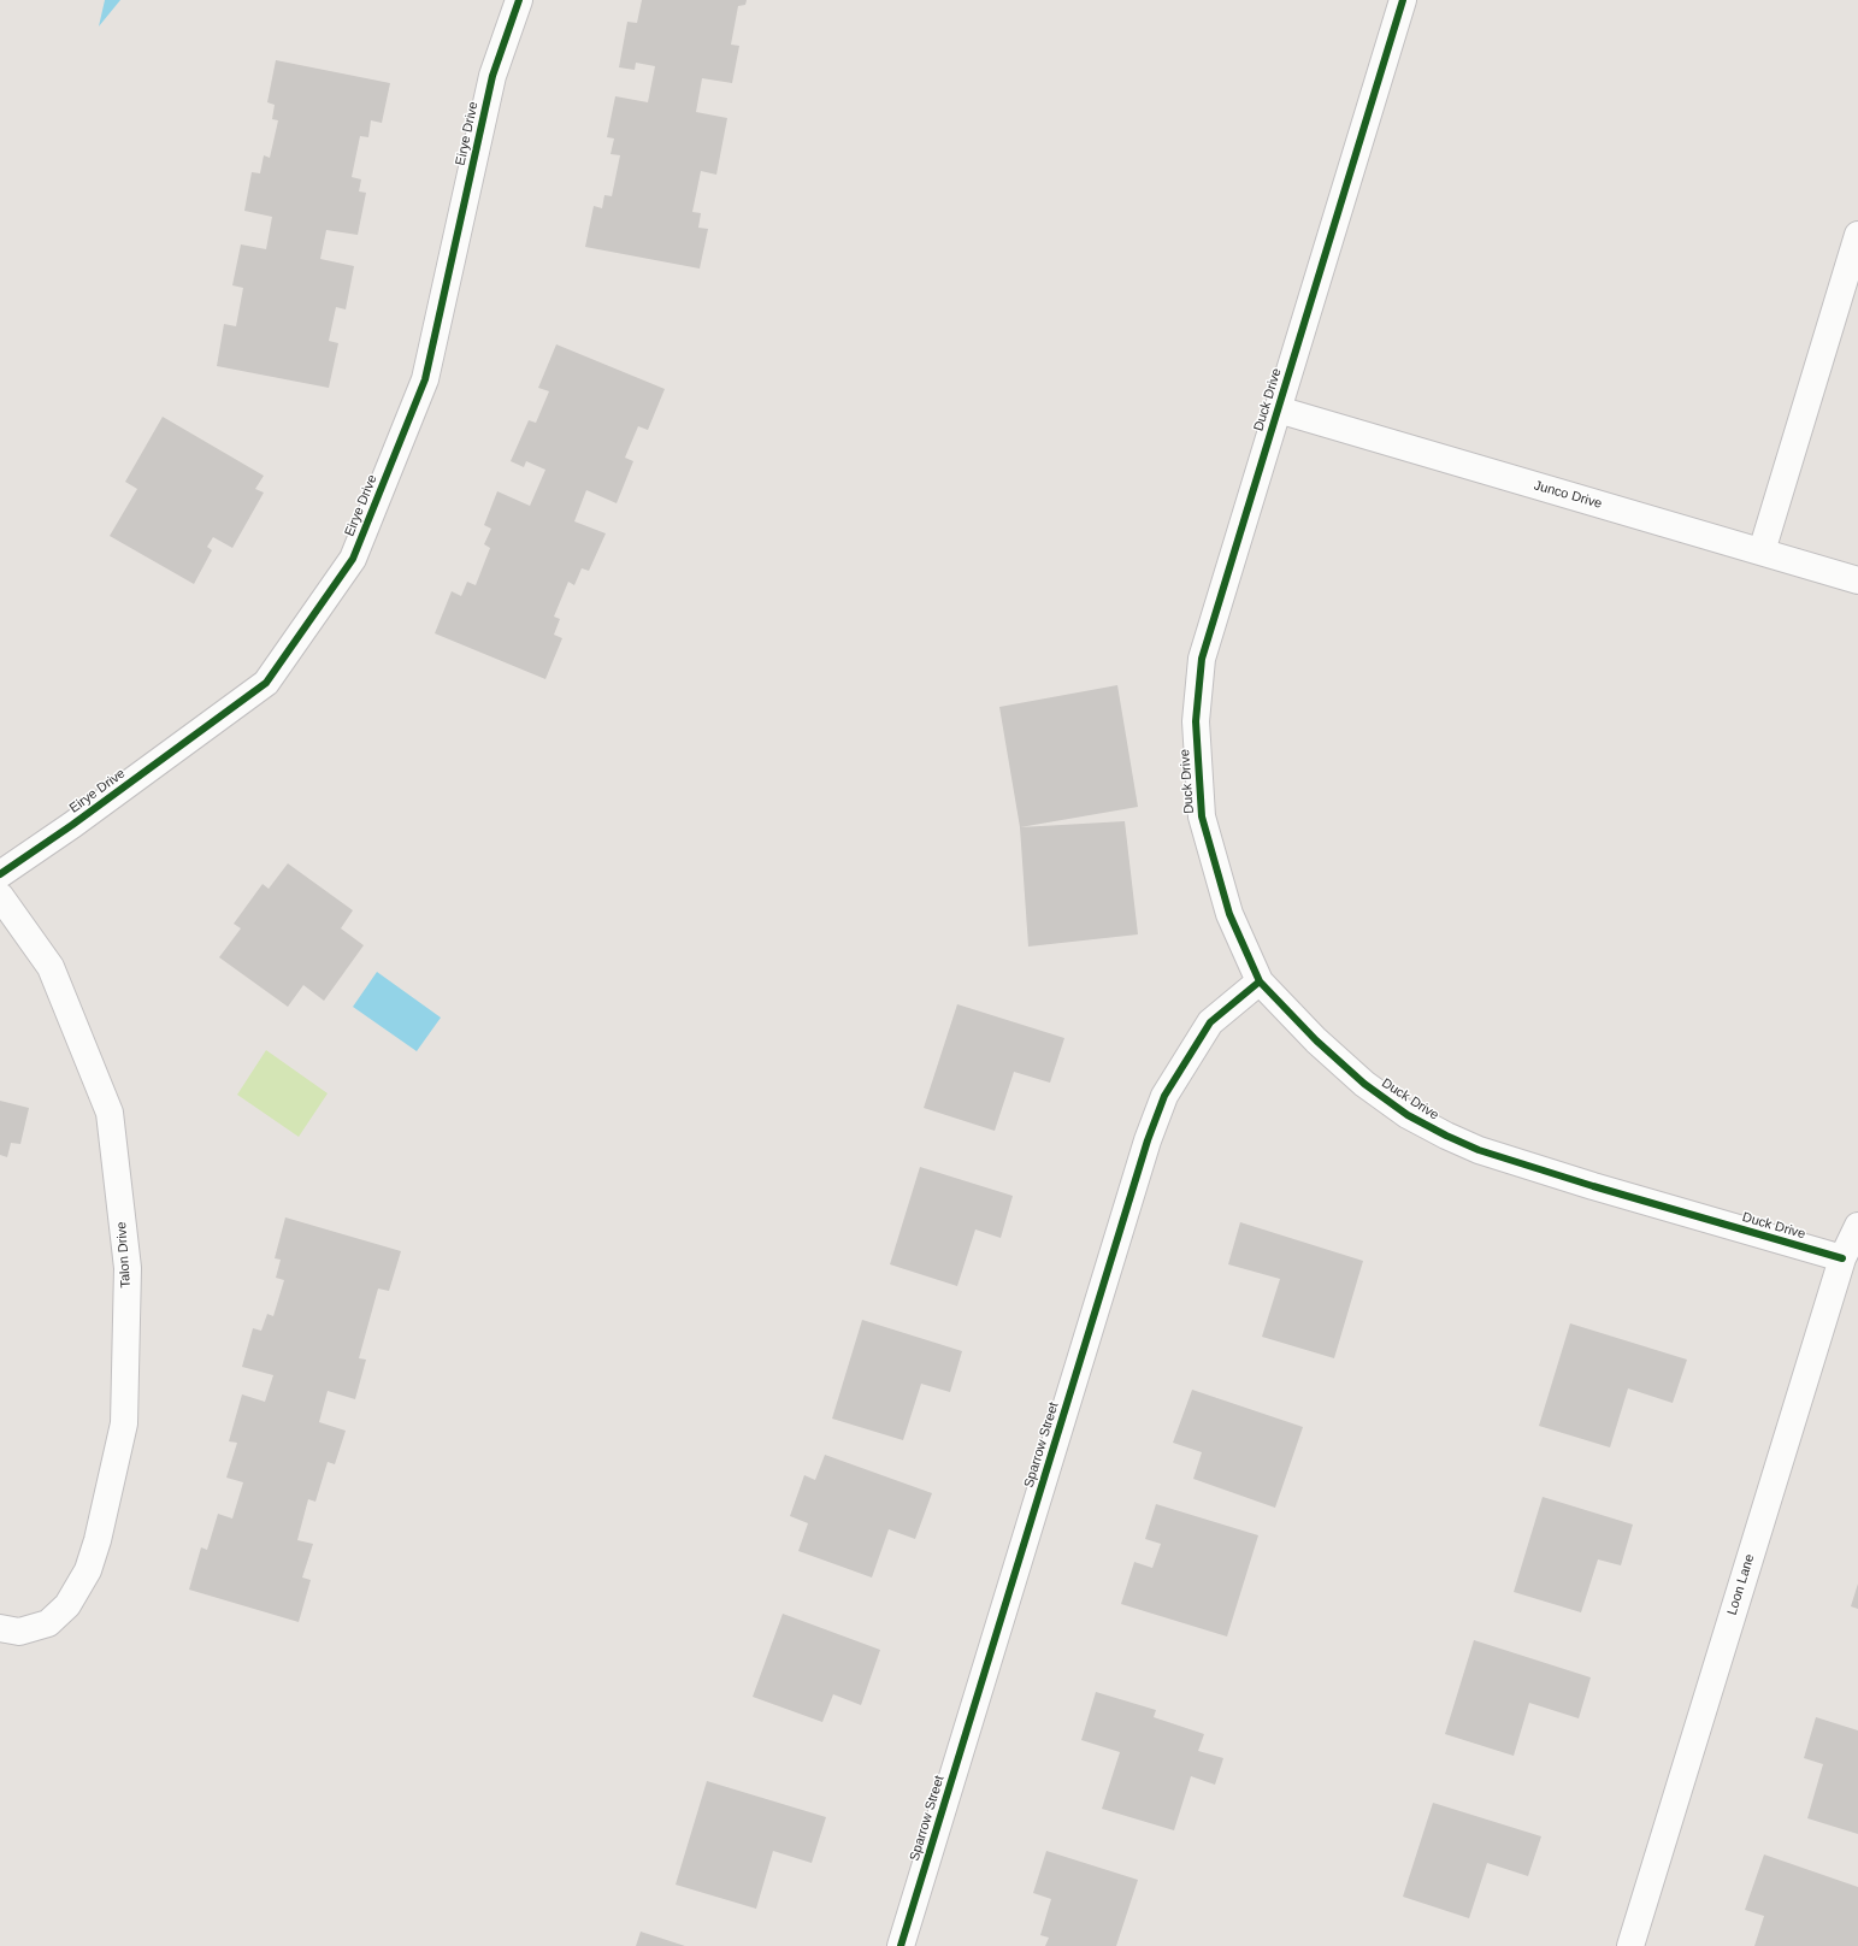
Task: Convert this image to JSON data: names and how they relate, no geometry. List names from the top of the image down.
{
  "streets": {
    "street": [
      "Eirye Drive",
      "Duck Drive",
      "Junco Drive",
      "Talon Drive",
      "Sparrow Street",
      "Loon Lane"
    ]
  },
  "crossings": [
    ["Duck Drive", "Junco Drive"],
    ["Duck Drive", "Sparrow Street"],
    ["Duck Drive", "Loon Lane"]
  ]
}
